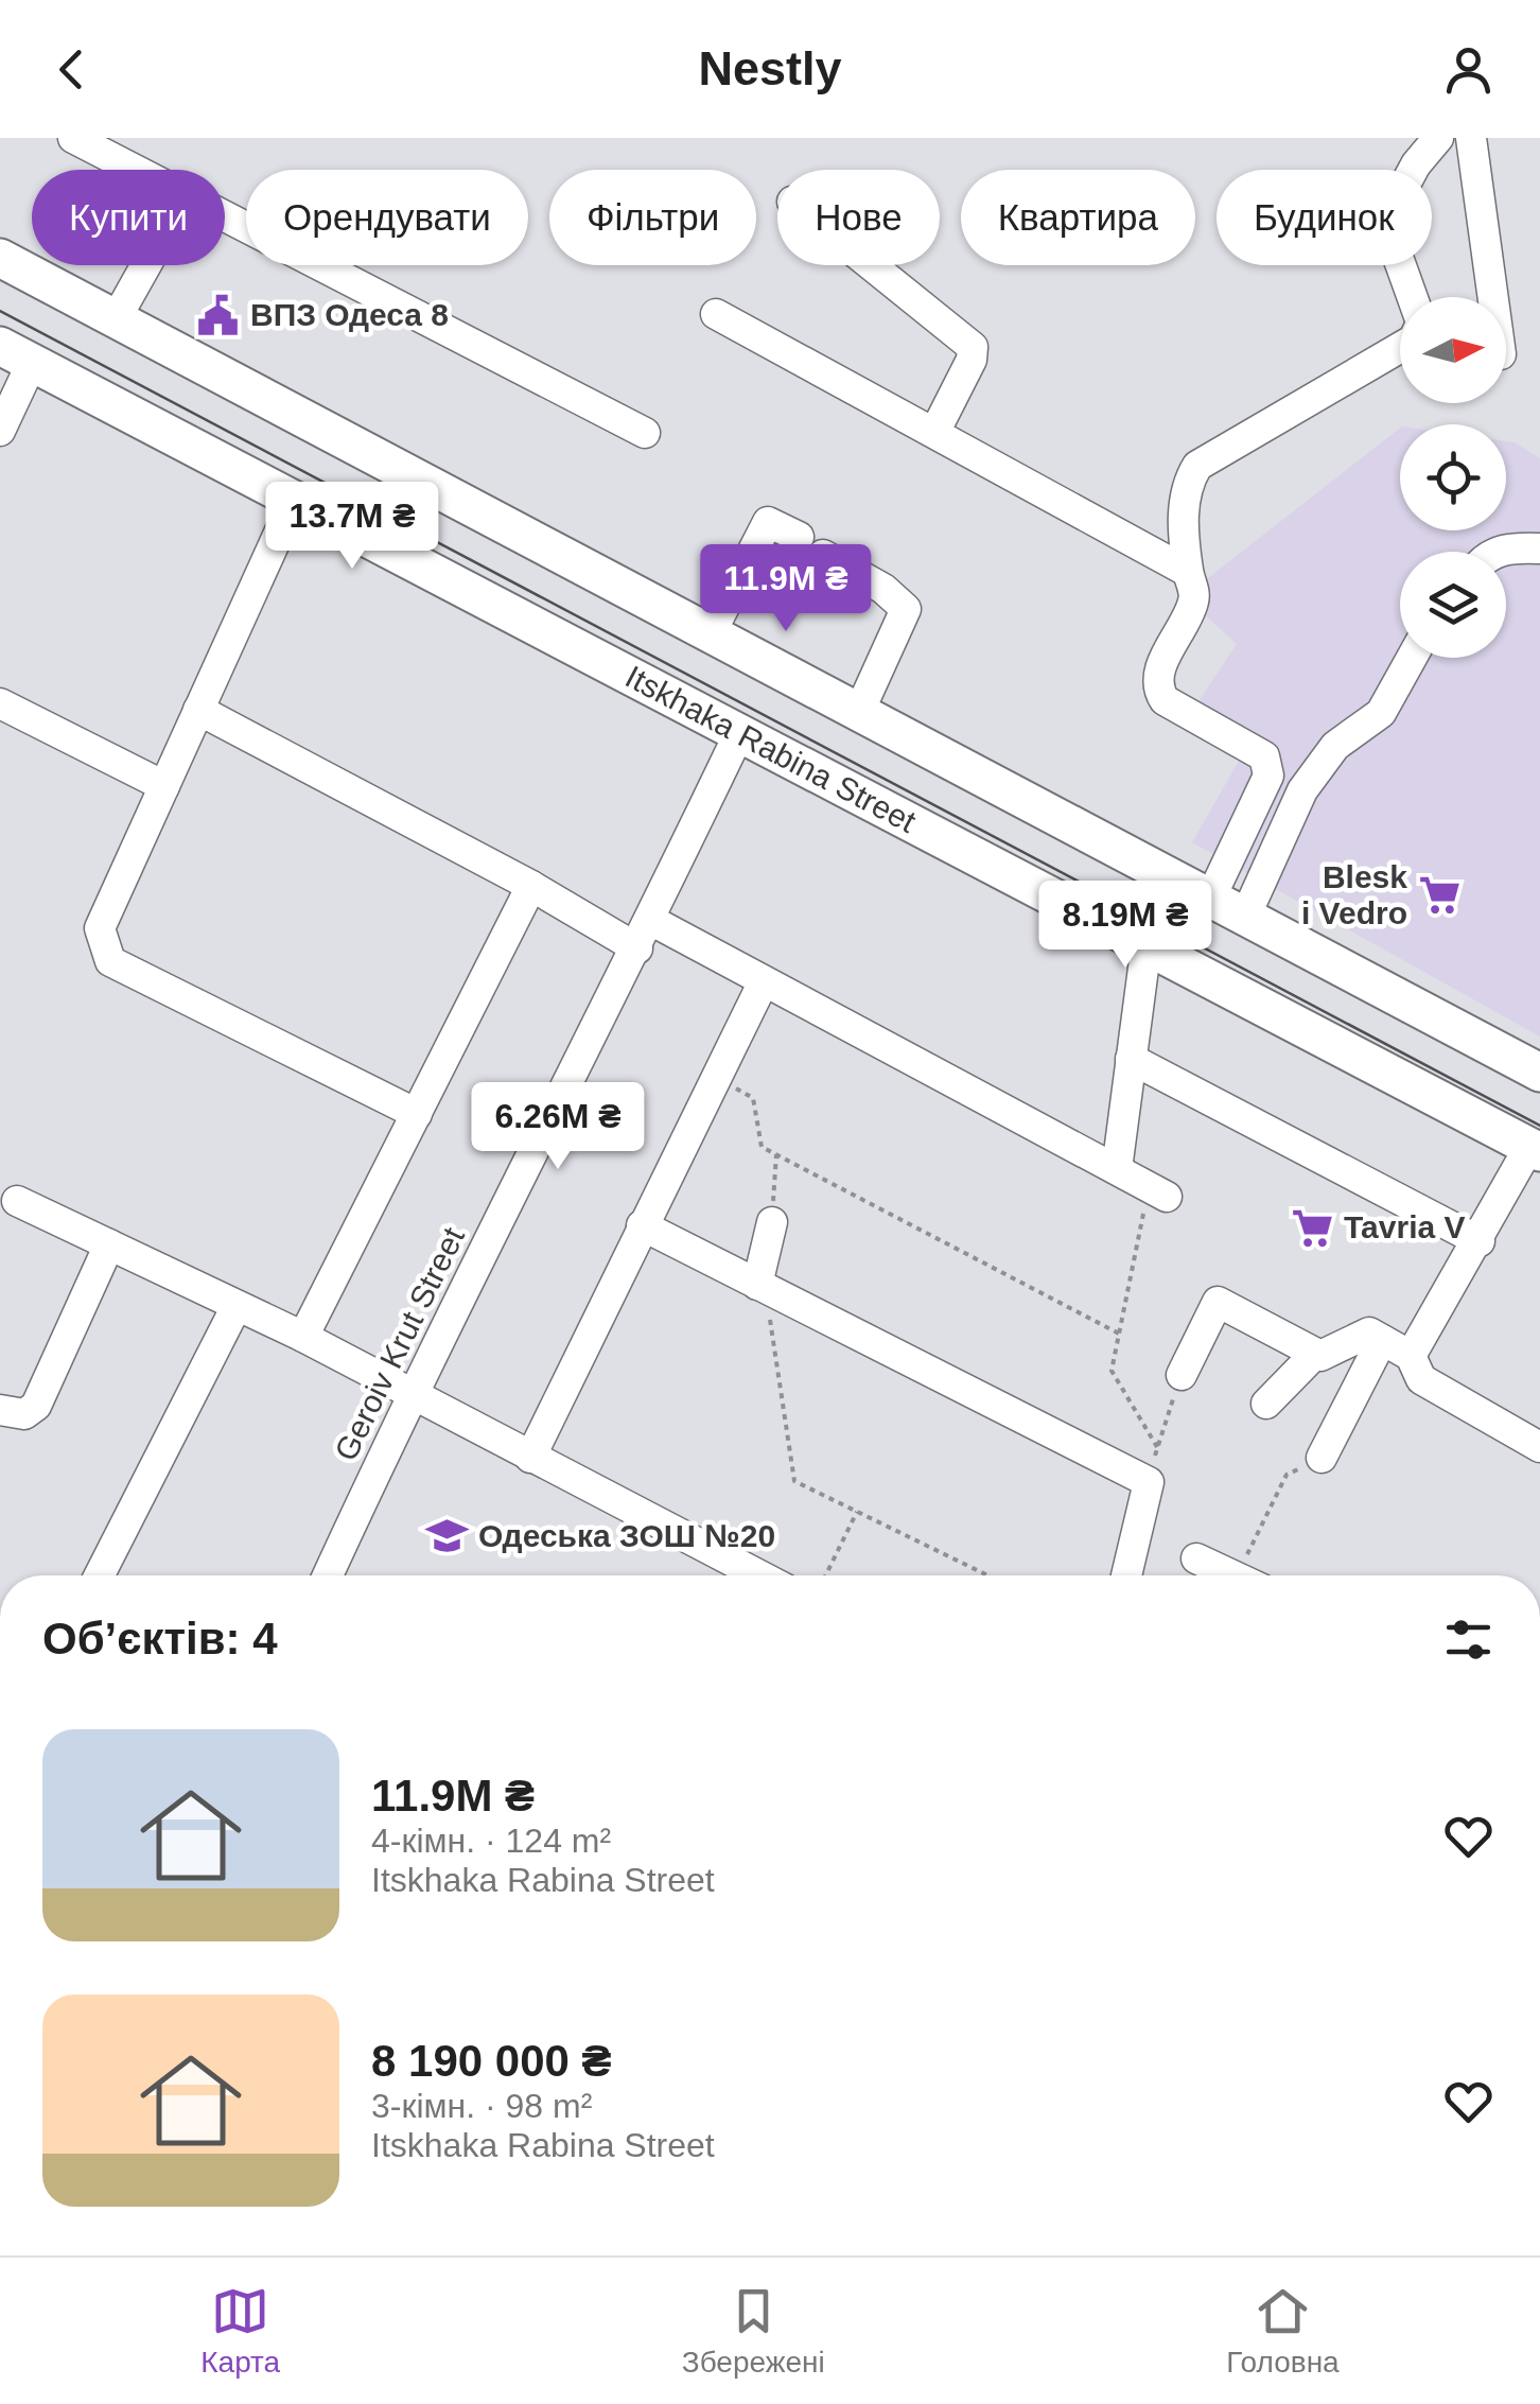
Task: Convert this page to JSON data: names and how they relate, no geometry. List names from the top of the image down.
{
  "streets": {
    "main road": ["Itskhaka Rabina Street"],
    "street": ["Geroiv Krut Street"]
  },
  "crossings": [
    ["Itskhaka Rabina Street", "Geroiv Krut Street"]
  ],
  "places": {
    "public building": ["ВПЗ Одеса 8"],
    "supermarket": ["Blesk i Vedro", "Tavria V"],
    "school or university": ["Одеська ЗОШ №20"]
  },
  "north": "right",
  "page": {
    "header": "Nestly",
    "chip": [
      "Купити",
      "Орендувати",
      "Фільтри",
      "Нове",
      "Квартира",
      "Будинок"
    ],
    "price": [
      "13.7M ₴",
      "11.9M ₴",
      "8.19M ₴",
      "6.26M ₴"
    ],
    "heading": "Об’єктів: 4",
    "list": [
      {
        "name": "11.9M ₴",
        "note": "4-кімн. · 124 m² · Itskhaka Rabina Street"
      },
      {
        "name": "8 190 000 ₴",
        "note": "3-кімн. · 98 m² · Itskhaka Rabina Street"
      }
    ],
    "tabs": ["Карта", "Збережені", "Головна"]
  }
}
